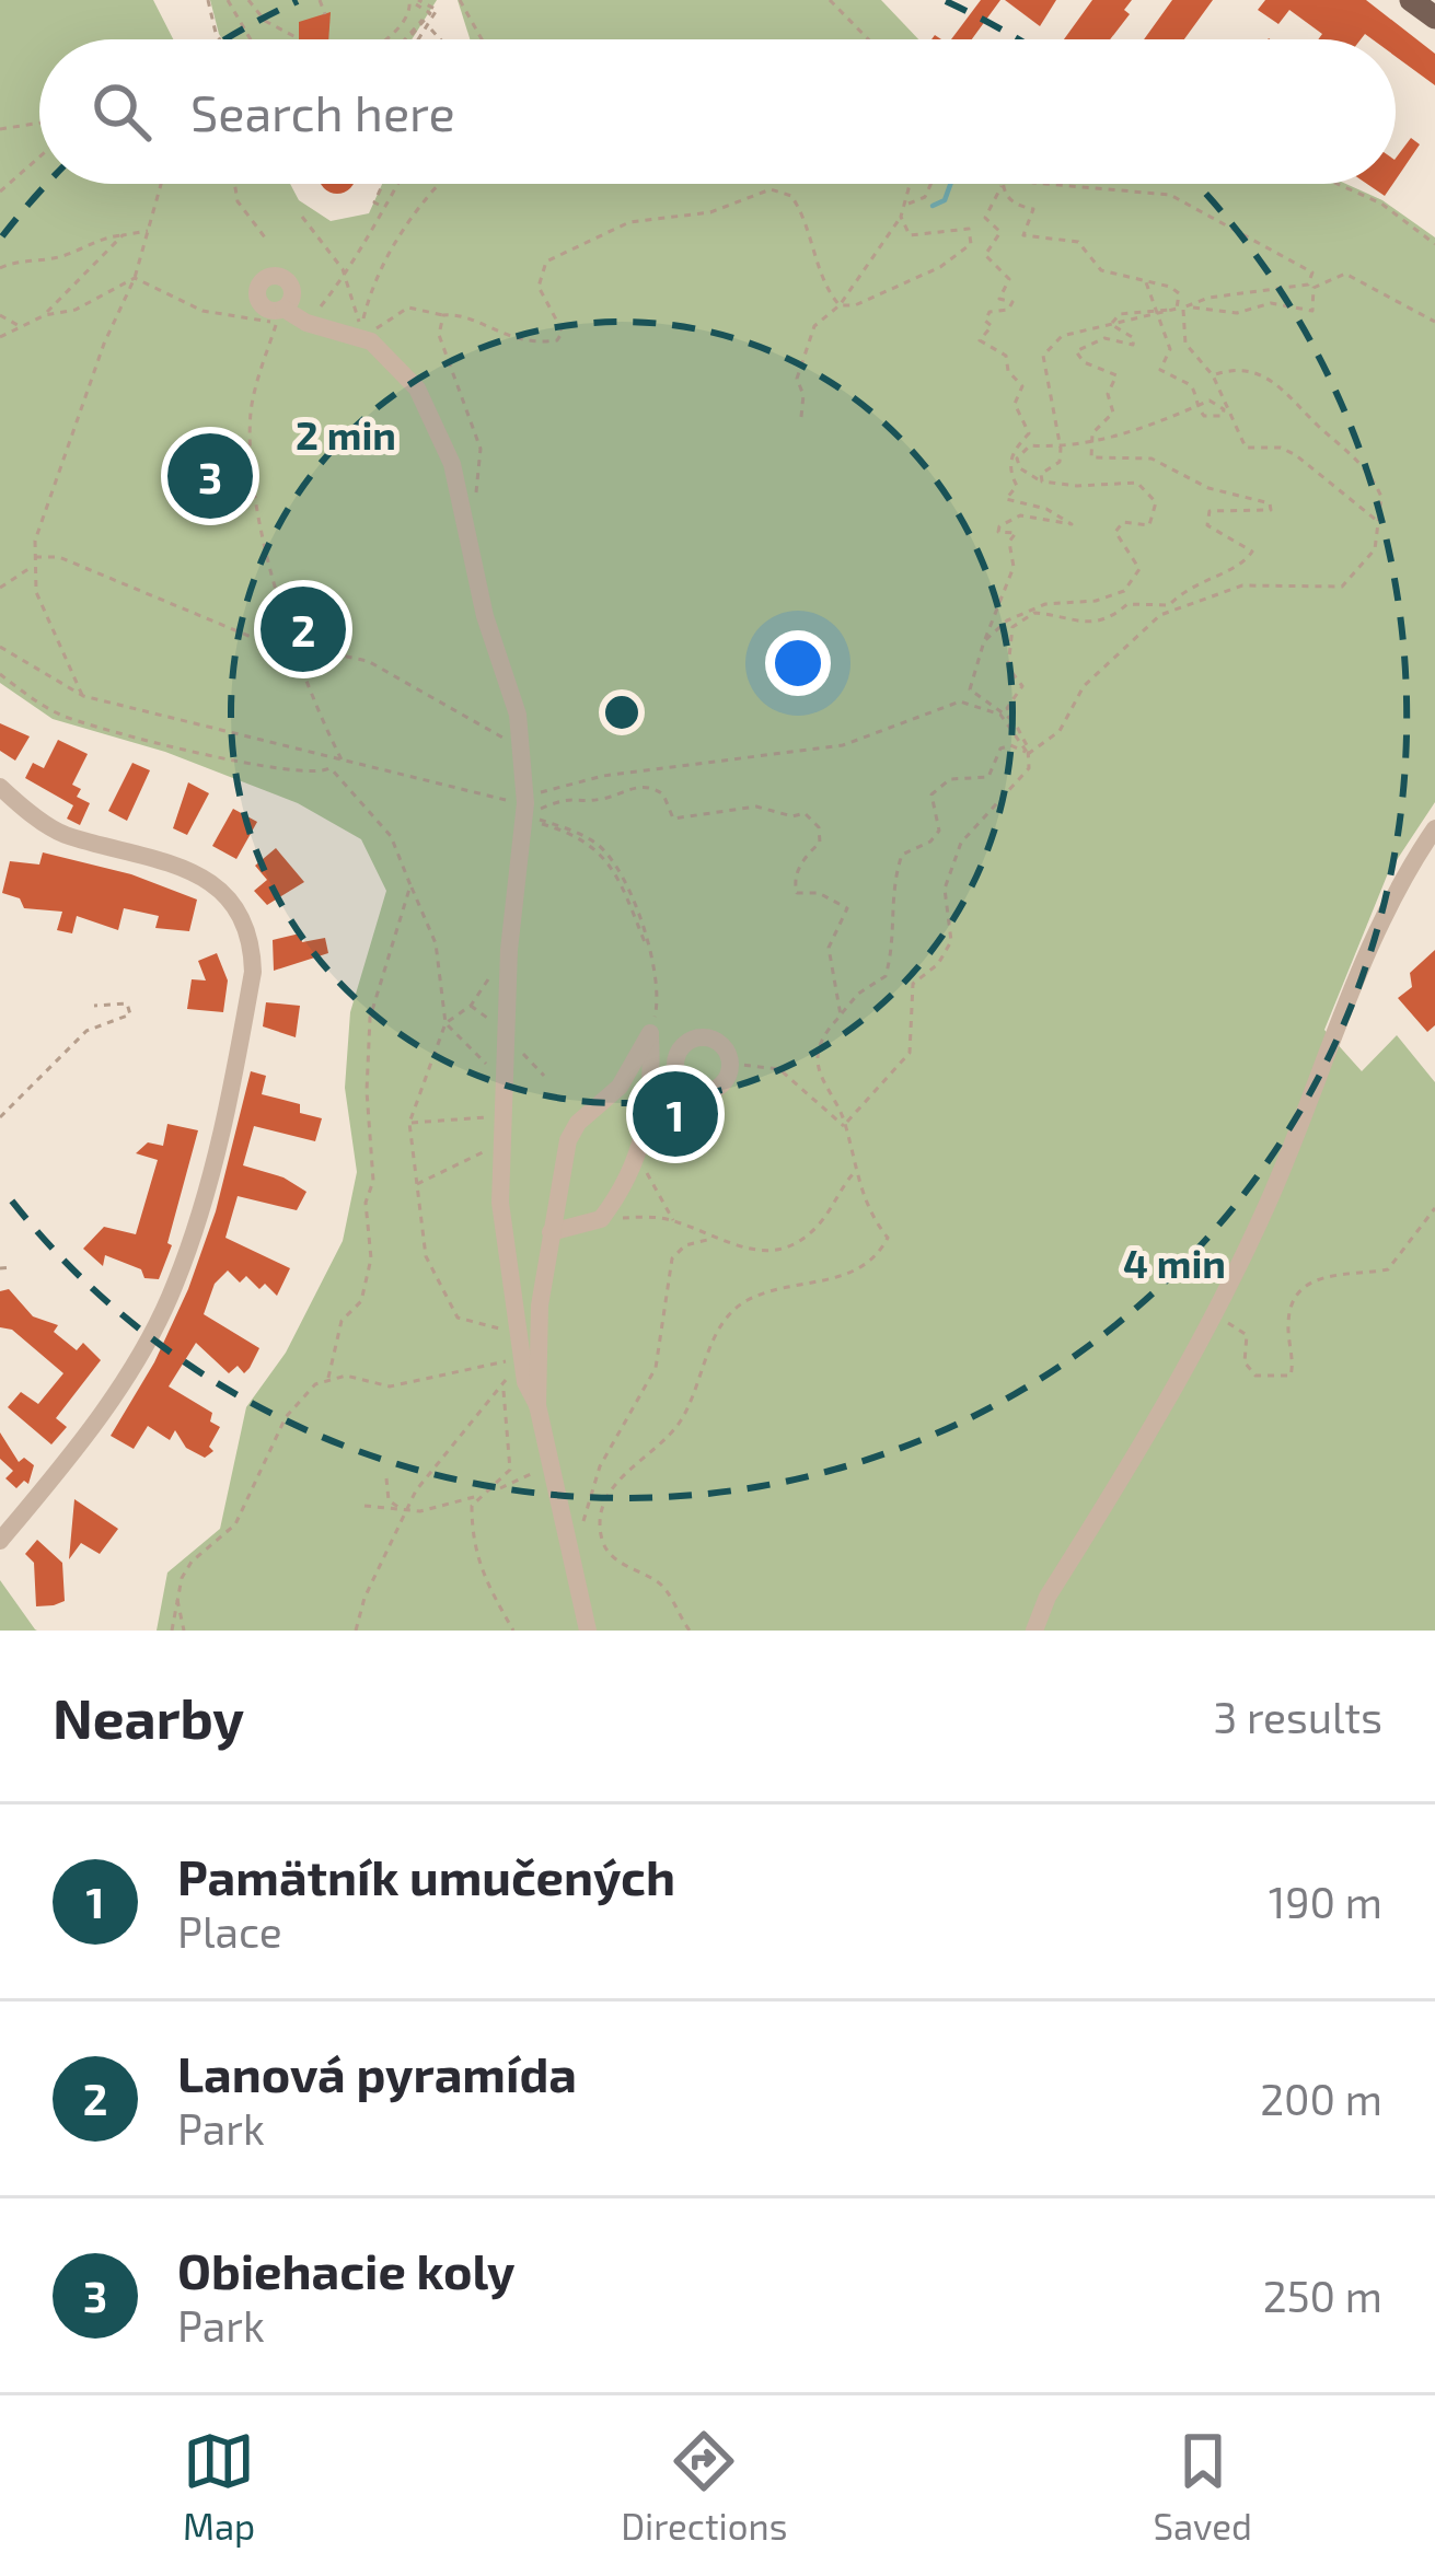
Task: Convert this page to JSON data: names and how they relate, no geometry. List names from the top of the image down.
{
  "page": {
    "search": "Search here",
    "pins": ["3", "2", "1"],
    "heading": ["Nearby", "3 results"],
    "list": [
      {
        "mark": "1",
        "name": "Pamätník umučených",
        "note": "Place",
        "value": "190 m"
      },
      {
        "mark": "2",
        "name": "Lanová pyramída",
        "note": "Park",
        "value": "200 m"
      },
      {
        "mark": "3",
        "name": "Obiehacie koly",
        "note": "Park",
        "value": "250 m"
      }
    ],
    "nav": ["Map", "Directions", "Saved"]
  },
  "rings": ["2 min", "4 min"]
}
